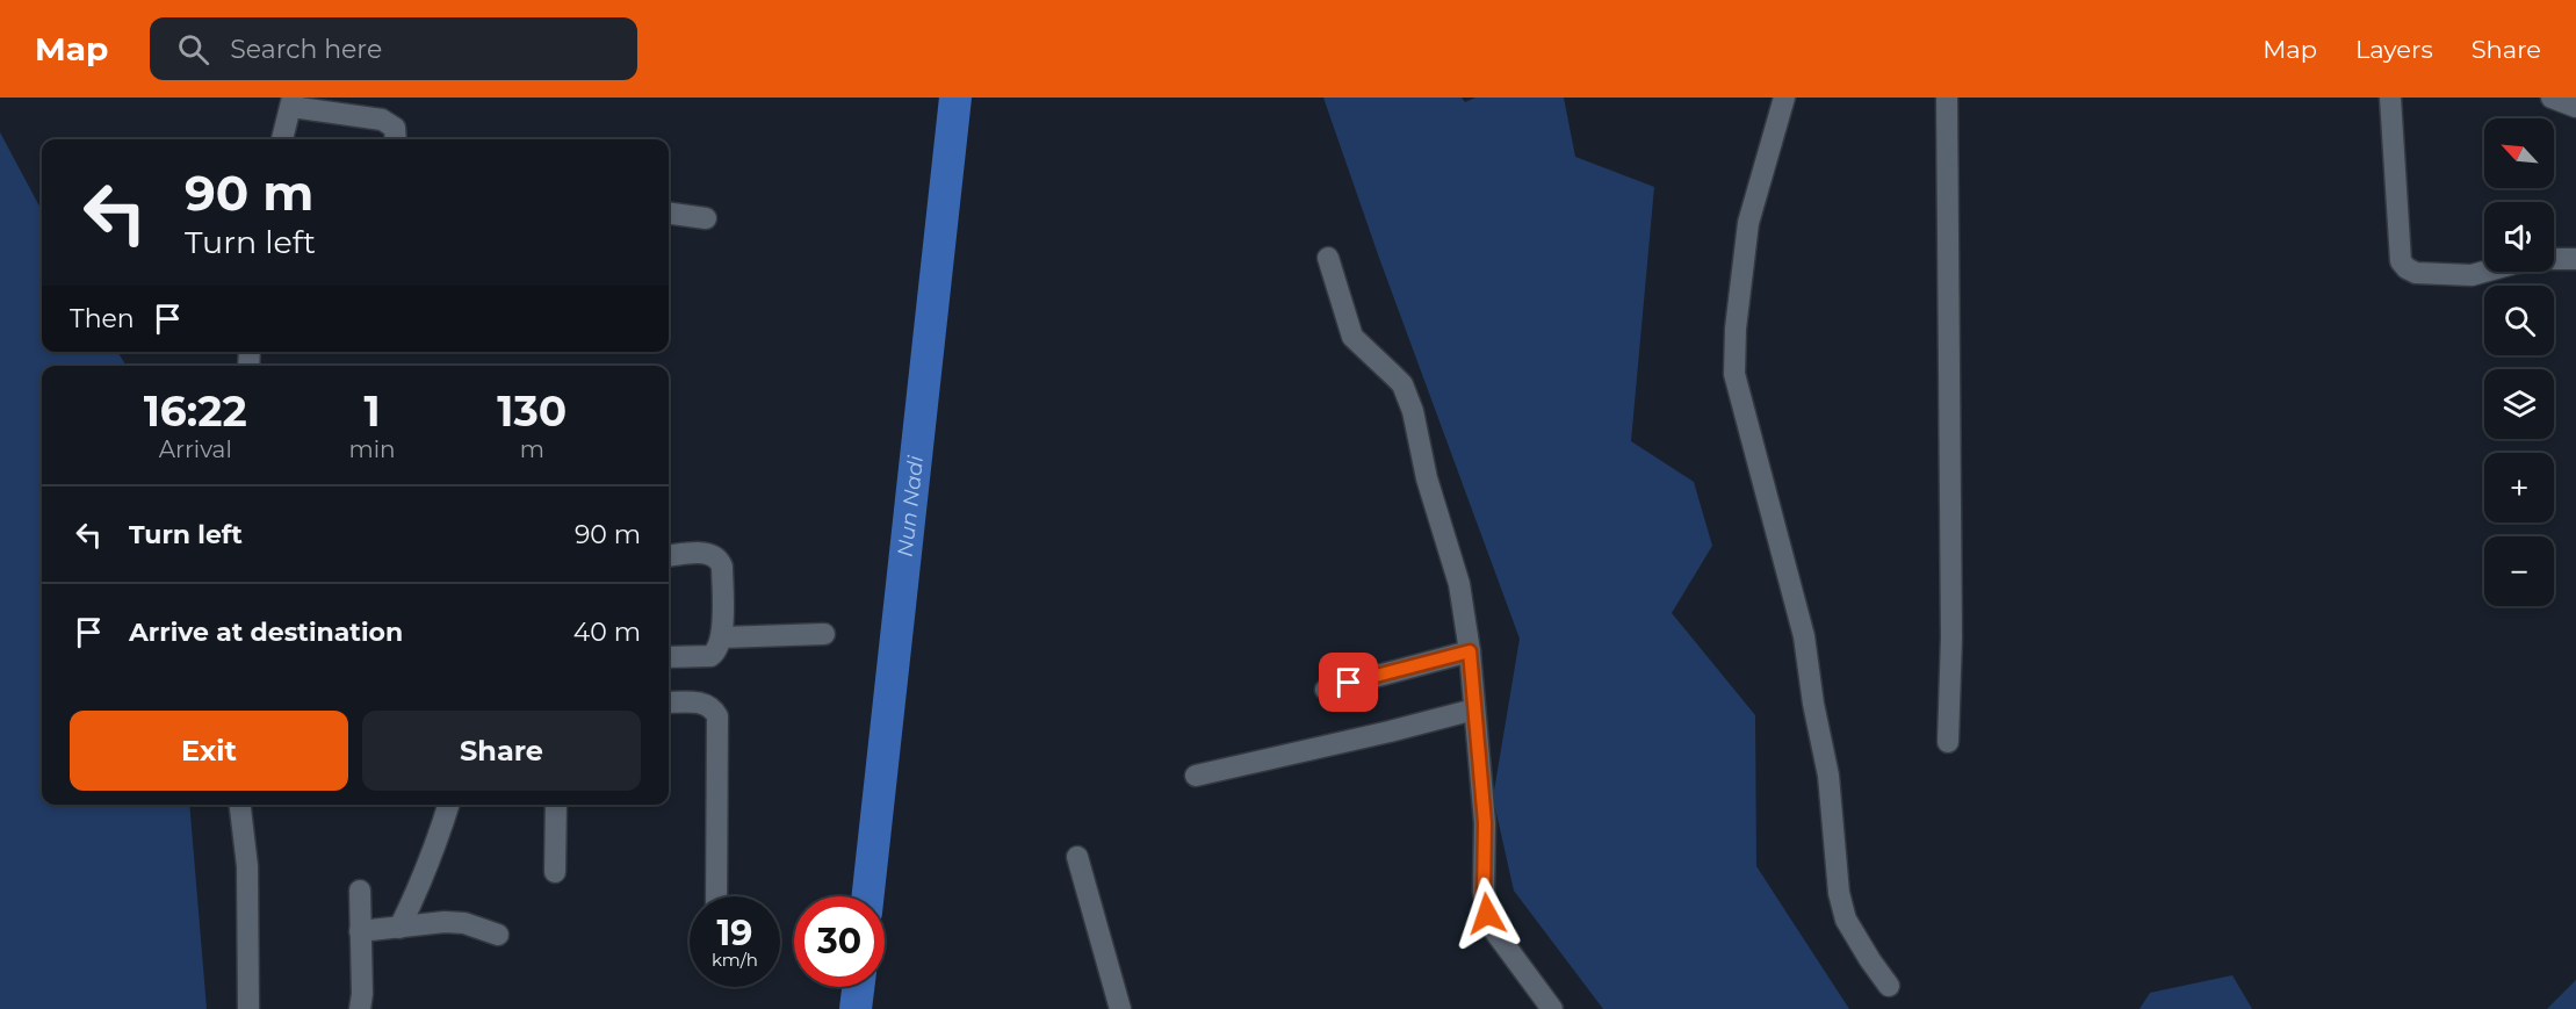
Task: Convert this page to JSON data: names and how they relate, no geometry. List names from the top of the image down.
{
  "water": ["Nun Nadi"],
  "north": "top left",
  "page": {
    "header": "Map",
    "search": "Search here",
    "nav": ["Map", "Layers", "Share"],
    "map_buttons": ["+", "−"],
    "turn": ["90 m", "Turn left"],
    "then": "Then",
    "eta": [
      "16:22",
      "Arrival",
      "1",
      "min",
      "130",
      "m"
    ],
    "list": [
      {
        "name": "Turn left",
        "value": "90 m"
      },
      {
        "name": "Arrive at destination",
        "value": "40 m"
      }
    ],
    "buttons": ["Exit", "Share"],
    "speed": "19 km/h",
    "limit": "30"
  }
}
